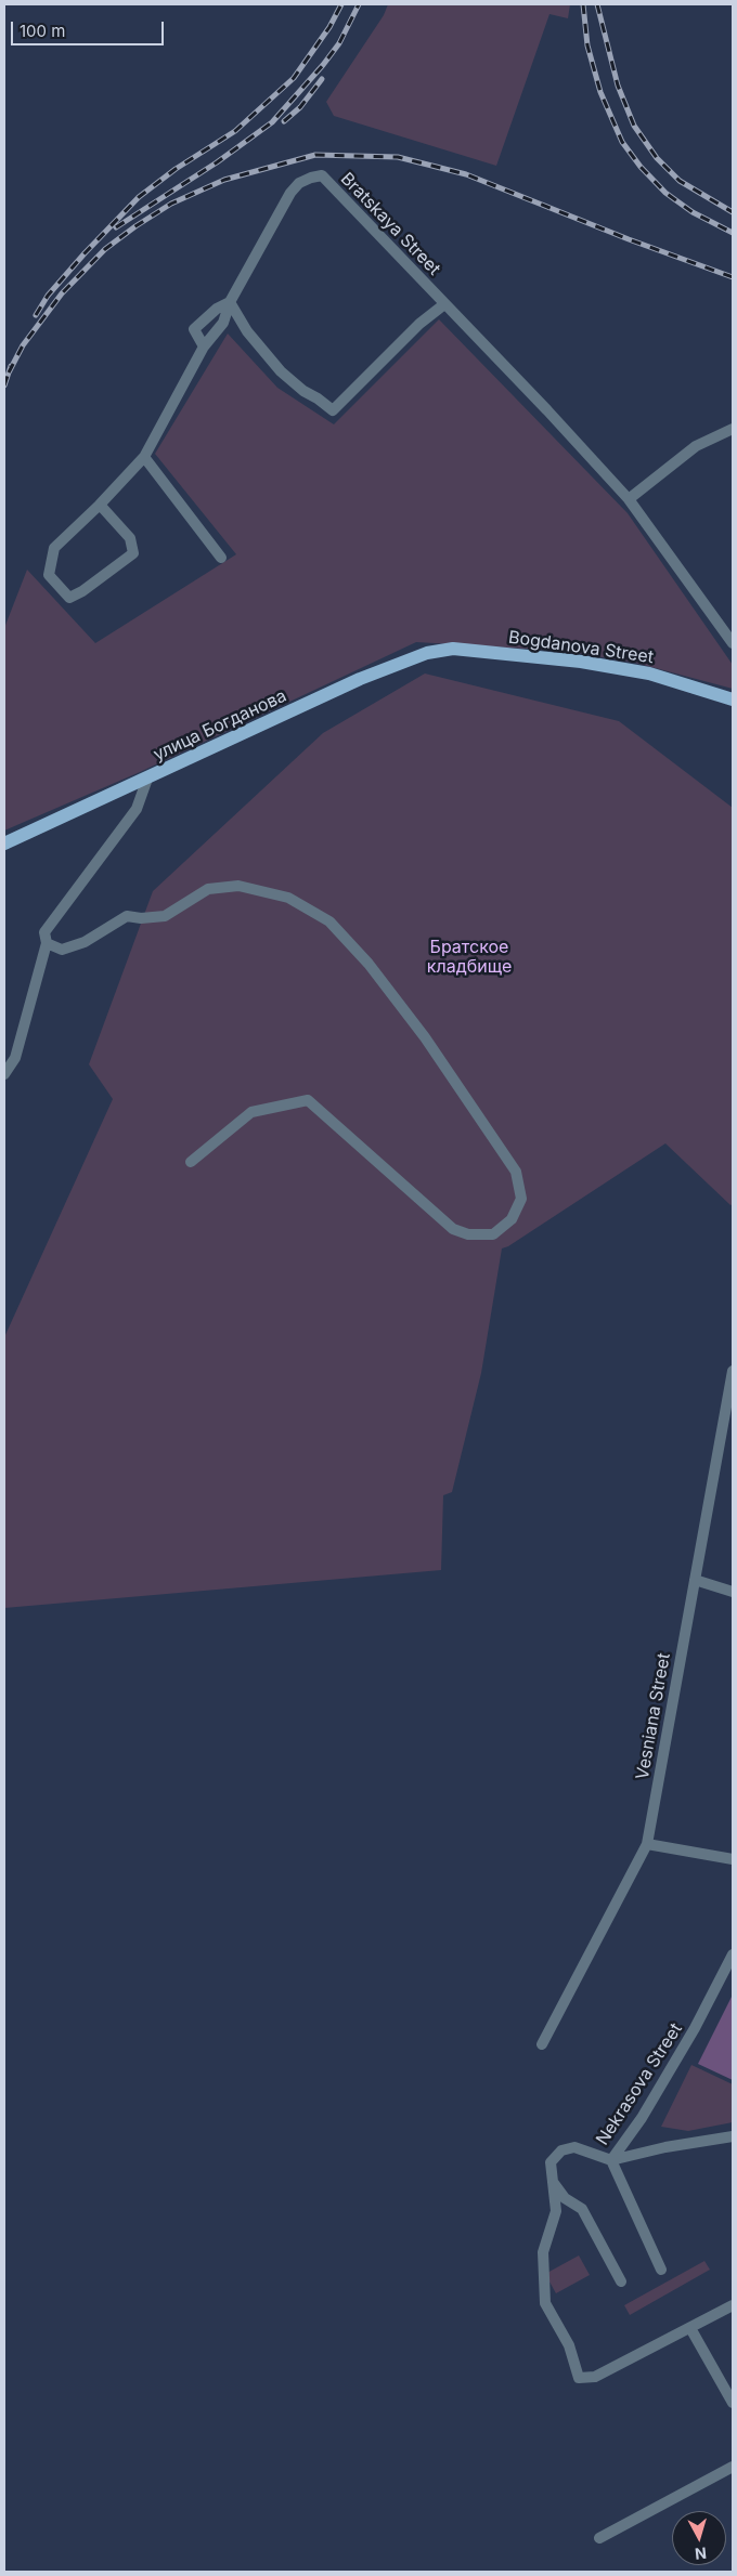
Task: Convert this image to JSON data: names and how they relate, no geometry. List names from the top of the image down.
{
  "streets": {
    "main road": ["улица Богданова"],
    "street": ["Bratskaya Street", "Vesniana Street", "Nekrasova Street"]
  },
  "parks": ["Братское кладбище"],
  "scale_bar": "100 m",
  "north": "bottom"
}
